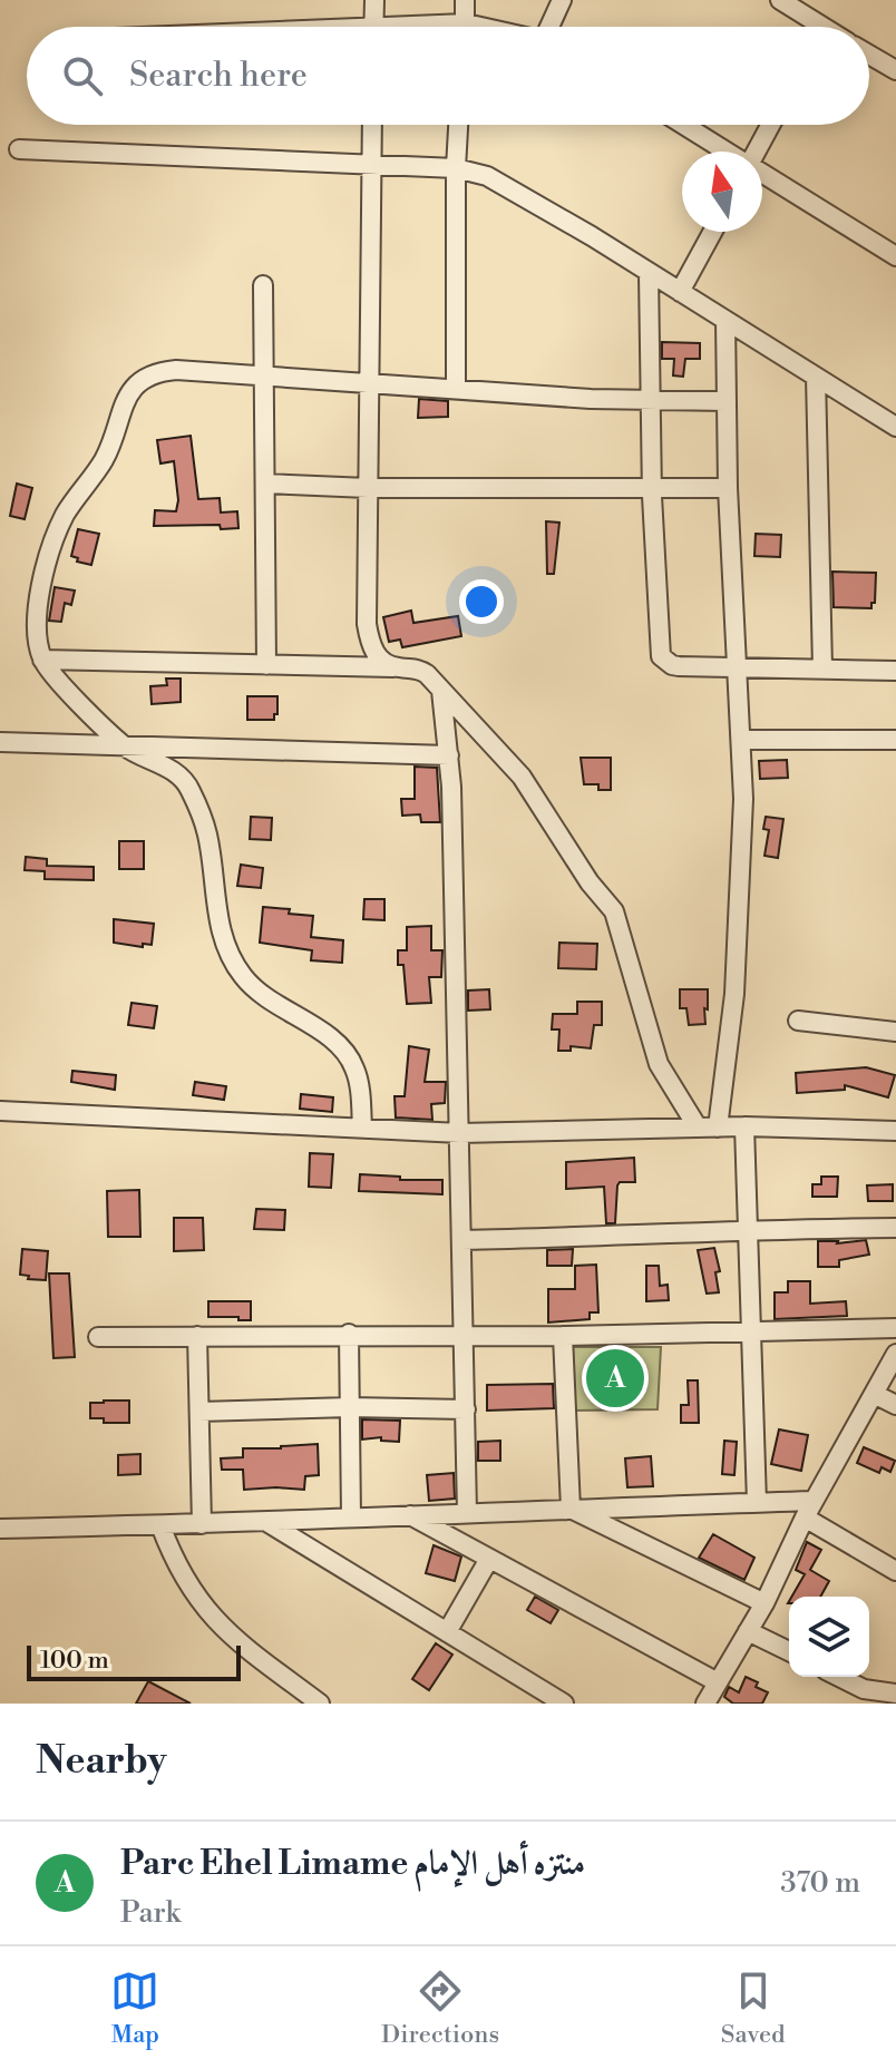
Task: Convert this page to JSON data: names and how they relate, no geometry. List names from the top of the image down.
{
  "scale_bar": "100 m",
  "north": "top",
  "page": {
    "search": "Search here",
    "pins": "A",
    "scale": "100 m",
    "heading": "Nearby",
    "list": [
      {
        "mark": "A",
        "name": "Parc Ehel Limame منتزه أهل الإمام",
        "note": "Park",
        "value": "370 m"
      }
    ],
    "nav": ["Map", "Directions", "Saved"]
  }
}
